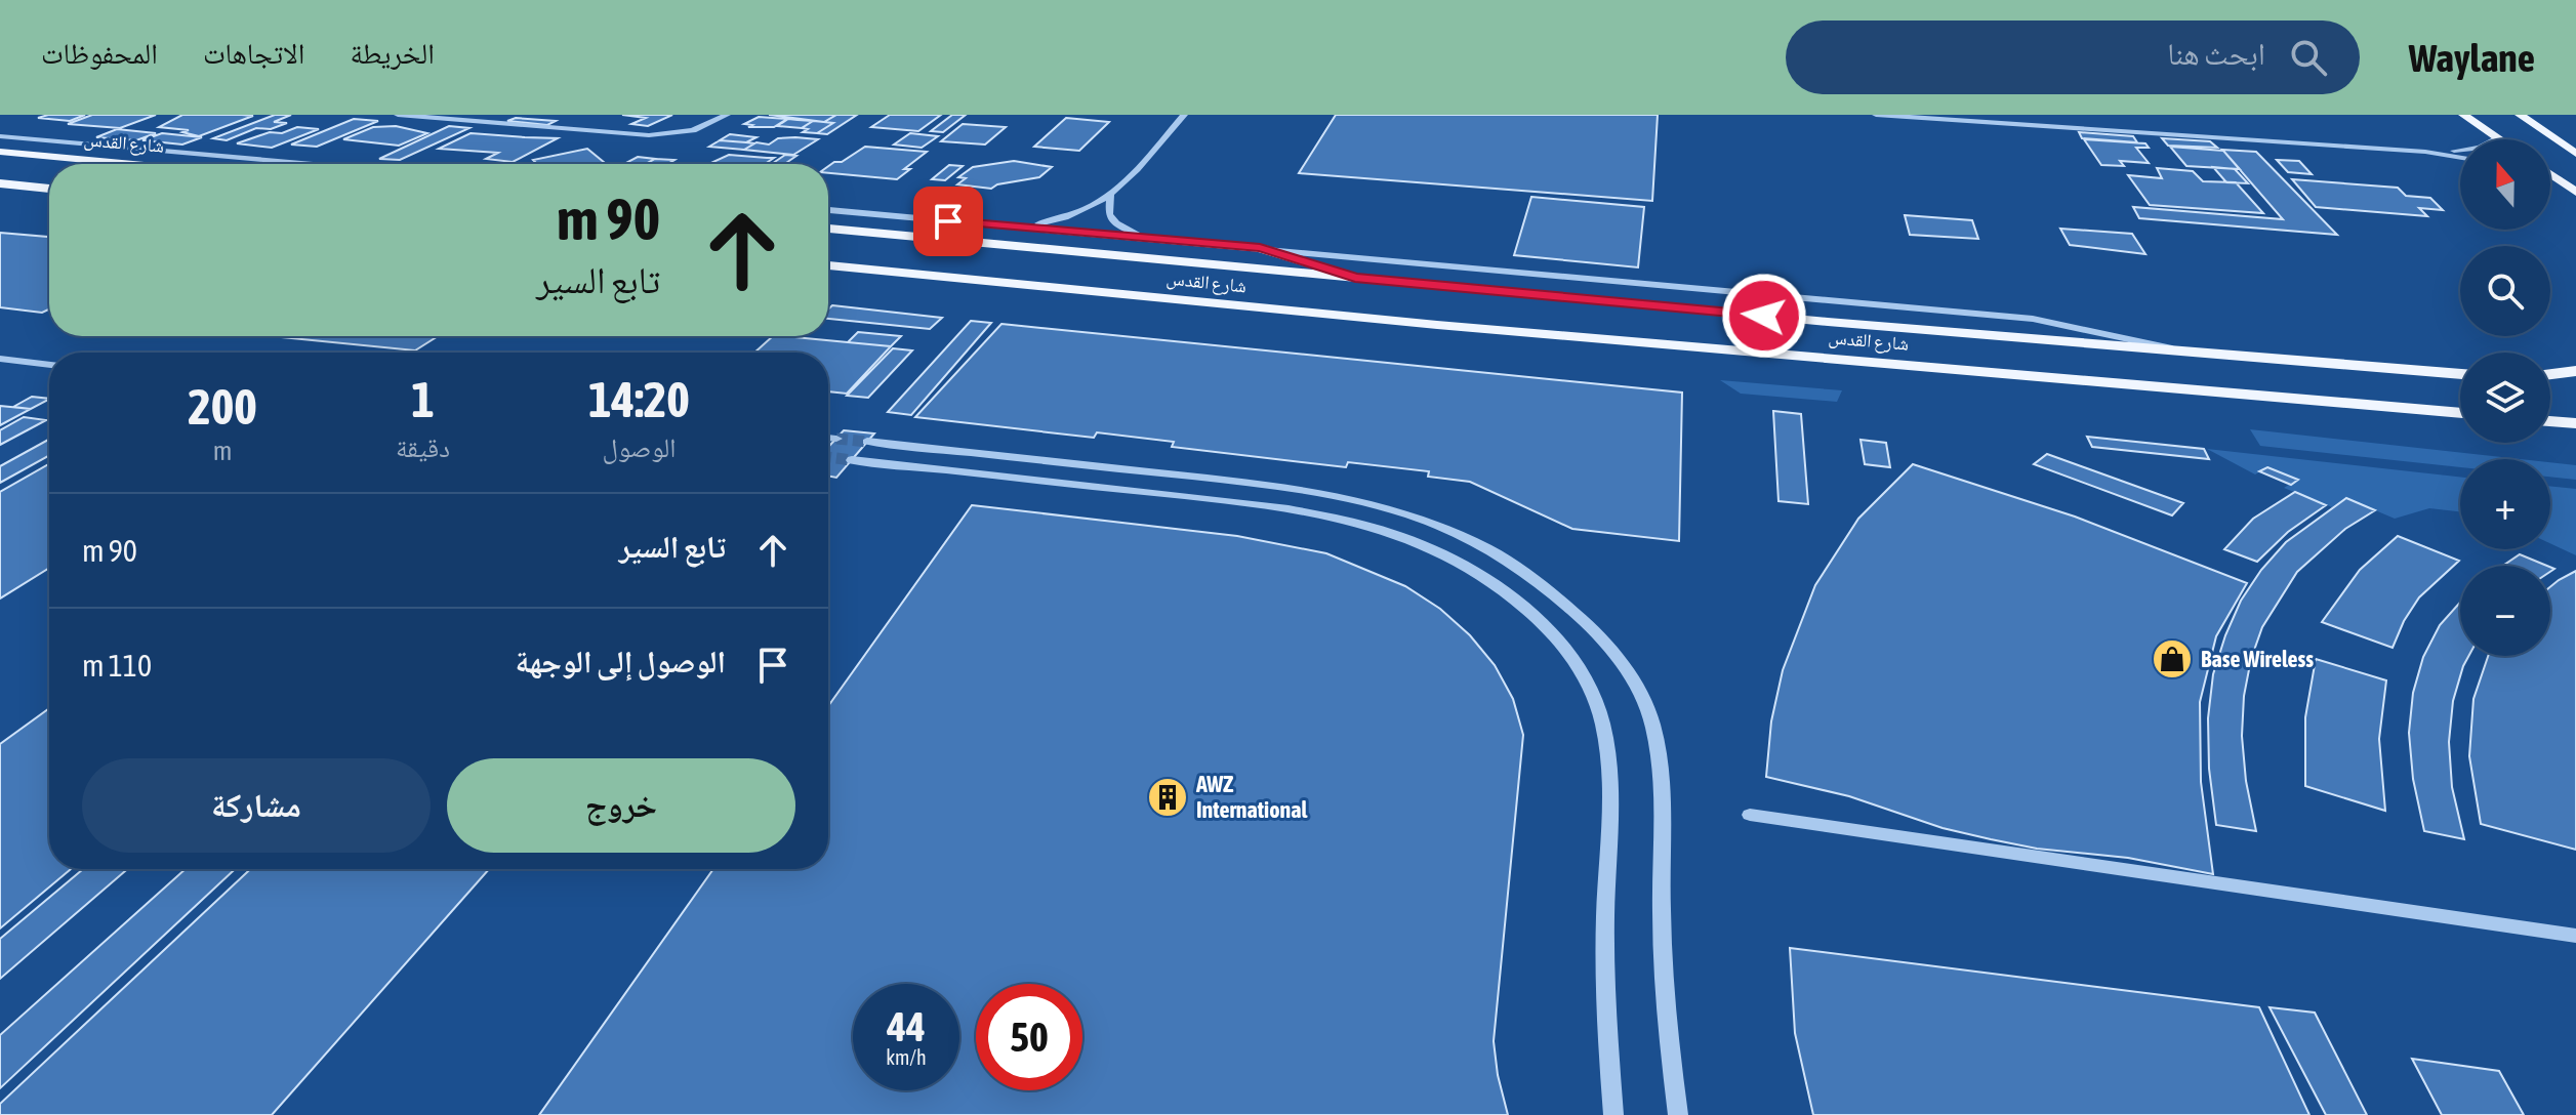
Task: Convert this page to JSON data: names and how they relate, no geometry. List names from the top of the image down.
{
  "streets": {
    "main road": ["شارع القدس"]
  },
  "places": {
    "shop": ["Base Wireless"],
    "building": ["AWZ International"]
  },
  "north": "top",
  "page": {
    "header": "Waylane",
    "search": "ابحث هنا",
    "nav": ["الخريطة", "الاتجاهات", "المحفوظات"],
    "map_buttons": ["+", "−"],
    "turn": ["90 m", "تابع السير"],
    "eta": [
      "14:20",
      "الوصول",
      "1",
      "دقيقة",
      "200",
      "m"
    ],
    "list": [
      {
        "name": "تابع السير",
        "value": "90 m"
      },
      {
        "name": "الوصول إلى الوجهة",
        "value": "110 m"
      }
    ],
    "buttons": ["خروج", "مشاركة"],
    "speed": "44 km/h",
    "limit": "50"
  }
}
